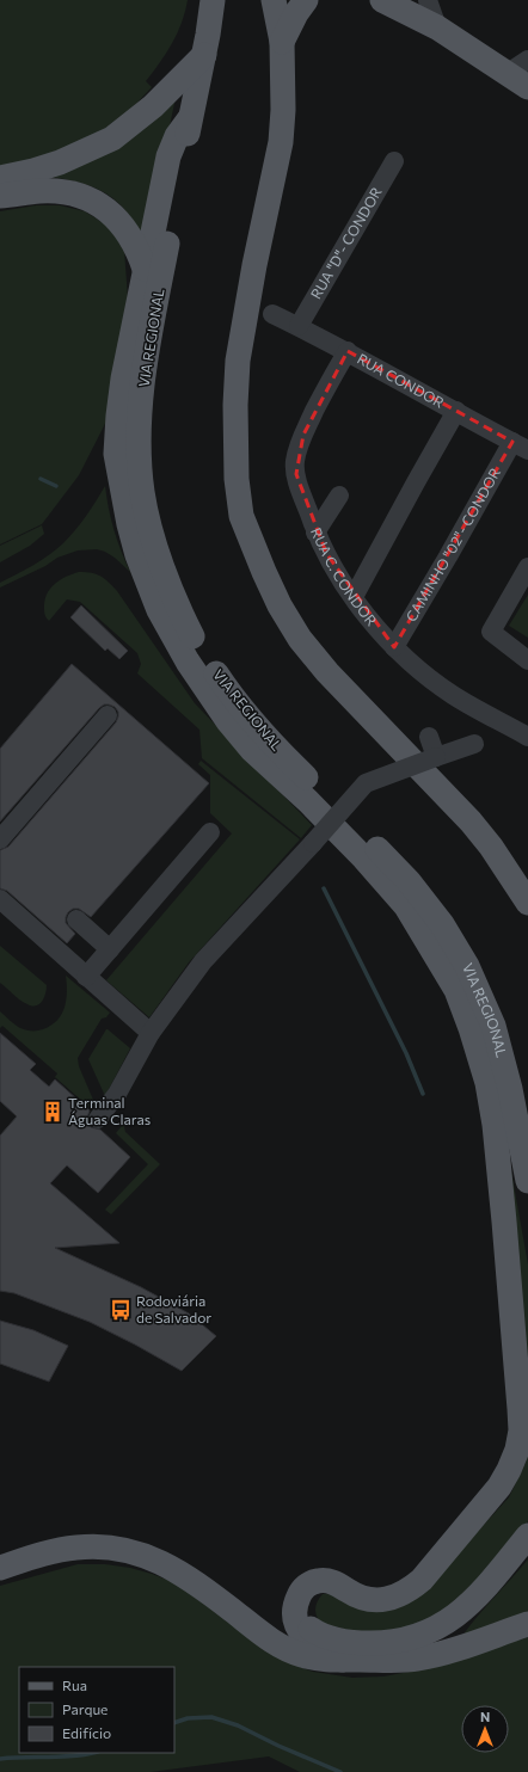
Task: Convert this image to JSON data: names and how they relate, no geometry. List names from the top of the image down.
{
  "streets": {
    "main road": ["VIA REGIONAL"],
    "street": [
      "RUA \"D\"- CONDOR",
      "RUA CONDOR",
      "CAMINHO \"02\"- CONDOR",
      "RUA C. CONDOR"
    ]
  },
  "crossings": [
    ["RUA \"D\"- CONDOR", "RUA CONDOR"],
    ["RUA CONDOR", "CAMINHO \"02\"- CONDOR"],
    ["RUA CONDOR", "RUA C. CONDOR"],
    ["CAMINHO \"02\"- CONDOR", "RUA C. CONDOR"]
  ],
  "places": {
    "building": ["Terminal Águas Claras"],
    "bus stop": ["Rodoviária de Salvador"]
  },
  "legend": ["Rua", "Parque", "Edifício"],
  "north": "top"
}
